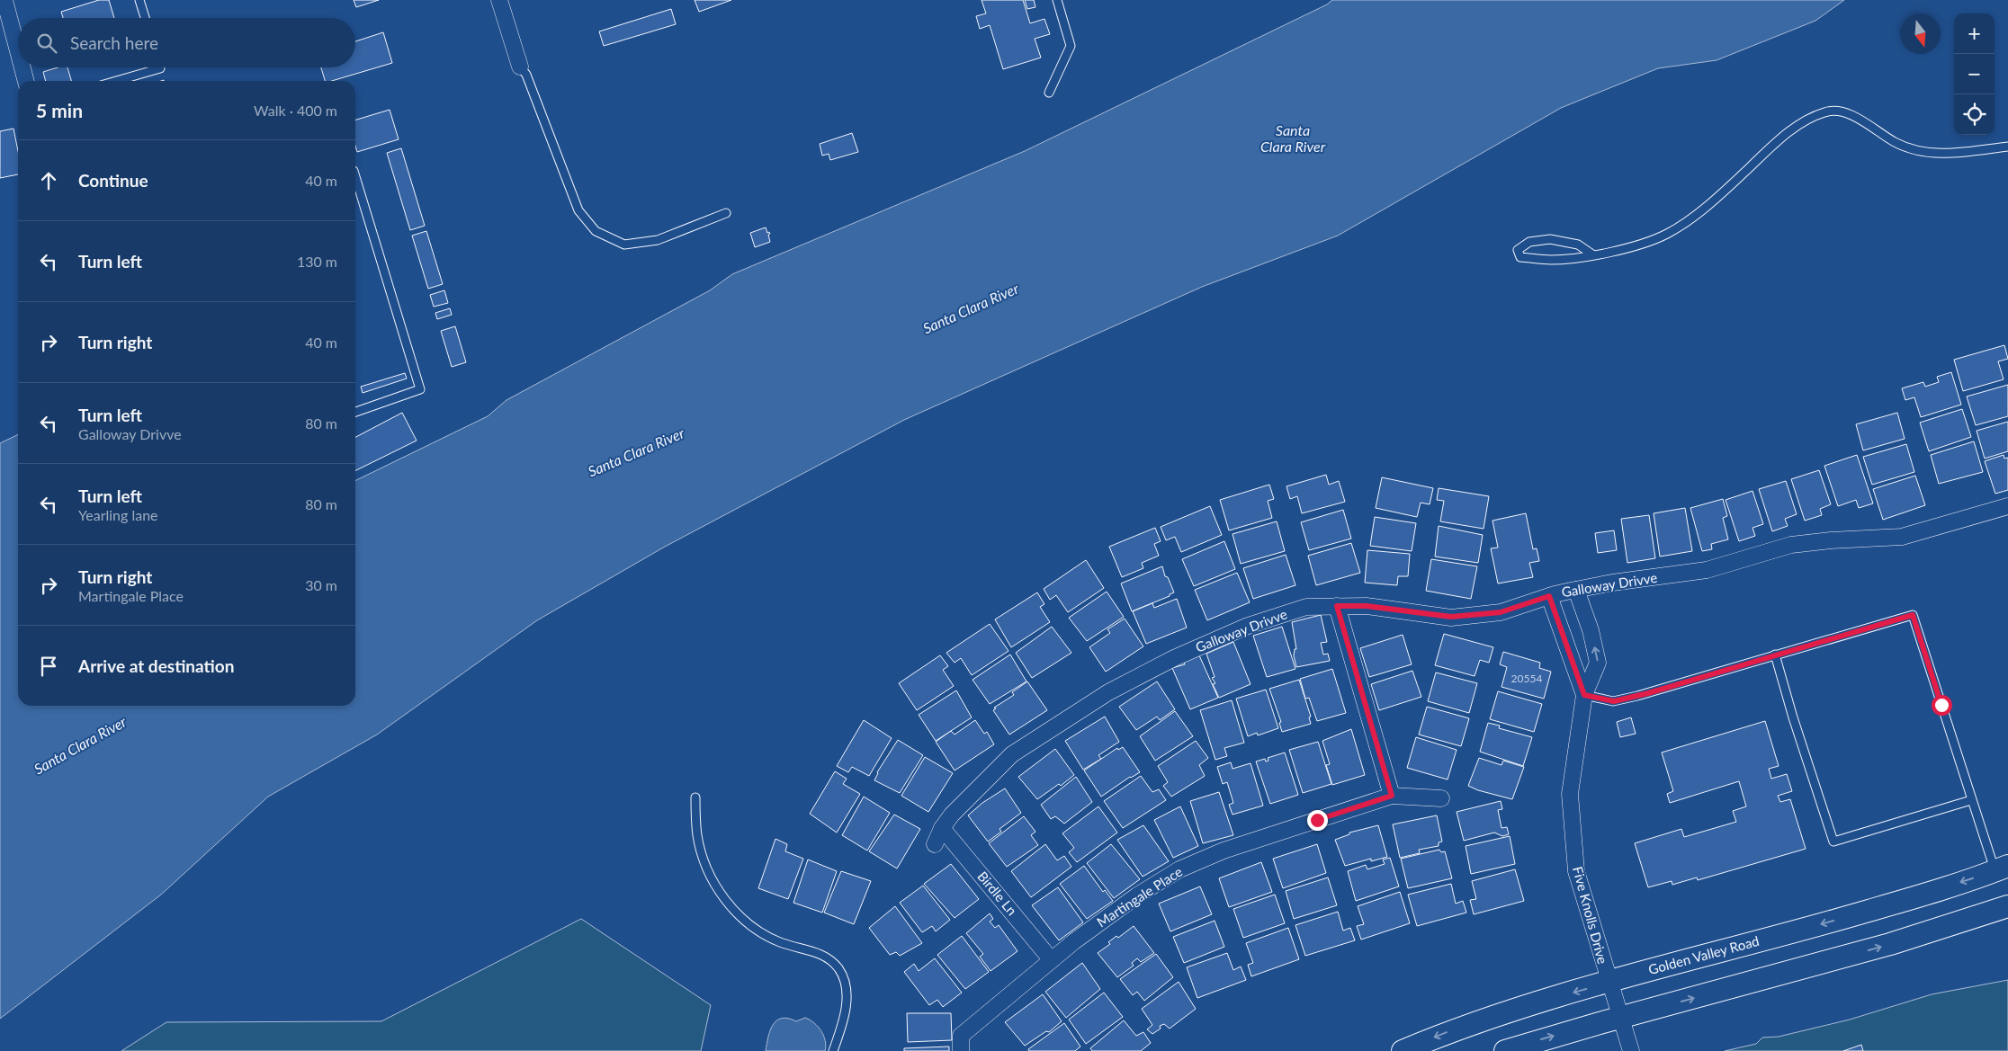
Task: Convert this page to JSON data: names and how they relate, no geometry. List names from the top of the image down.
{
  "streets": {
    "main road": ["Golden Valley Road"],
    "street": [
      "Galloway Drivve",
      "Birdle Ln",
      "Martingale Place",
      "Five Knolls Drive"
    ]
  },
  "crossings": [
    ["Galloway Drivve", "Birdle Ln"],
    ["Birdle Ln", "Martingale Place"],
    ["Five Knolls Drive", "Golden Valley Road"]
  ],
  "water": ["Santa Clara River"],
  "house_numbers": ["20554"],
  "north": "bottom",
  "page": {
    "map_buttons": ["+", "−"],
    "search": "Search here",
    "heading": ["5 min", "Walk · 400 m"],
    "list": [
      ["Continue", "40 m"],
      ["Turn left", "130 m"],
      ["Turn right", "40 m"],
      ["Turn left", "Galloway Drivve", "80 m"],
      ["Turn left", "Yearling lane", "80 m"],
      ["Turn right", "Martingale Place", "30 m"],
      "Arrive at destination"
    ]
  }
}
